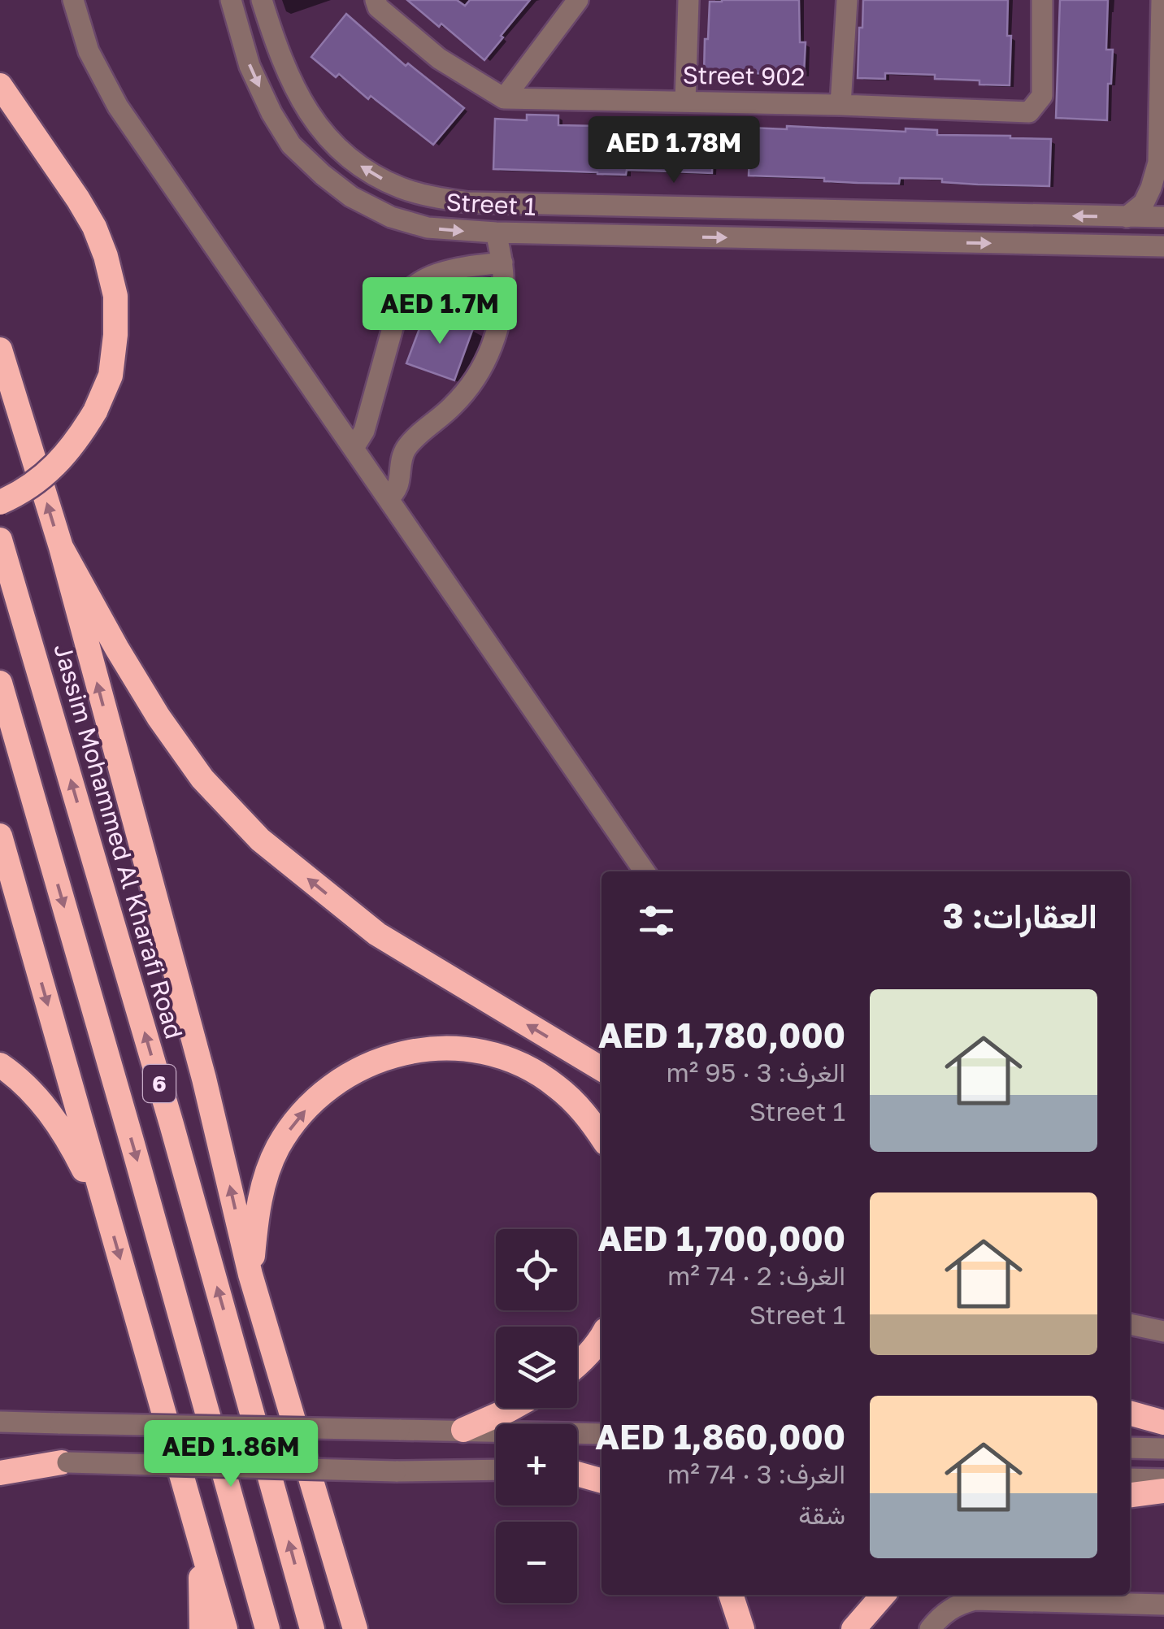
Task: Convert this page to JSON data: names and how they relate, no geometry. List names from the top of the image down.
{
  "streets": {
    "highway": ["Jassim Mohammed Al Kharafi Road", "6"],
    "street": ["Street 902", "Street 1"]
  },
  "page": {
    "price": ["AED 1.78M", "AED 1.7M", "AED 1.86M"],
    "heading": "العقارات: 3",
    "list": [
      {
        "name": "AED 1,780,000",
        "note": "الغرف: 3 · 95 m² · Street 1"
      },
      {
        "name": "AED 1,700,000",
        "note": "الغرف: 2 · 74 m² · Street 1"
      },
      {
        "name": "AED 1,860,000",
        "note": "الغرف: 3 · 74 m² · شقة"
      }
    ],
    "map_buttons": ["+", "−"]
  }
}
